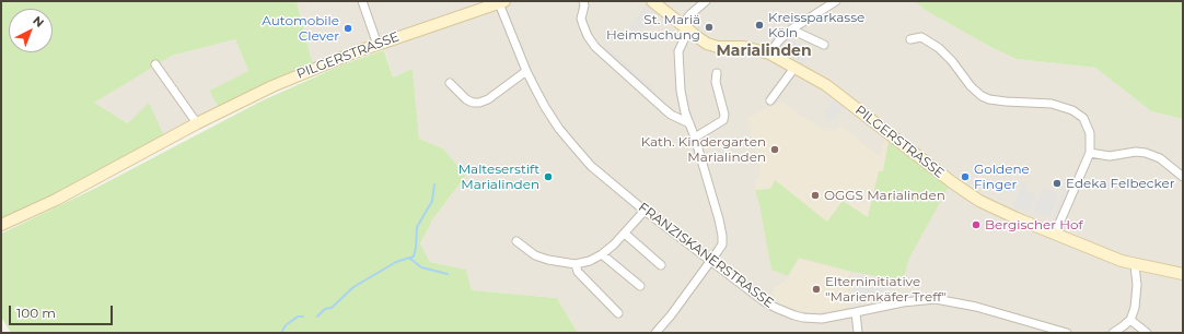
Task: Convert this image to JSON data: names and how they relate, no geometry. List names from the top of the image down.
{
  "streets": {
    "main road": ["PILGERSTRASSE"],
    "street": ["FRANZISKANERSTRASSE"]
  },
  "crossings": [
    ["PILGERSTRASSE", "FRANZISKANERSTRASSE"]
  ],
  "districts": ["Marialinden"],
  "places": [
    "Kreissparkasse Köln",
    "St. Mariä Heimsuchung",
    "Automobile Clever",
    "Kath. Kindergarten Marialinden",
    "Malteserstift Marialinden",
    "Goldene Finger",
    "Edeka Felbecker",
    "OGGS Marialinden",
    "Bergischer Hof",
    "Elterninitiative \"Marienkäfer Treff\""
  ],
  "scale_bar": "100 m",
  "north": "top right"
}
